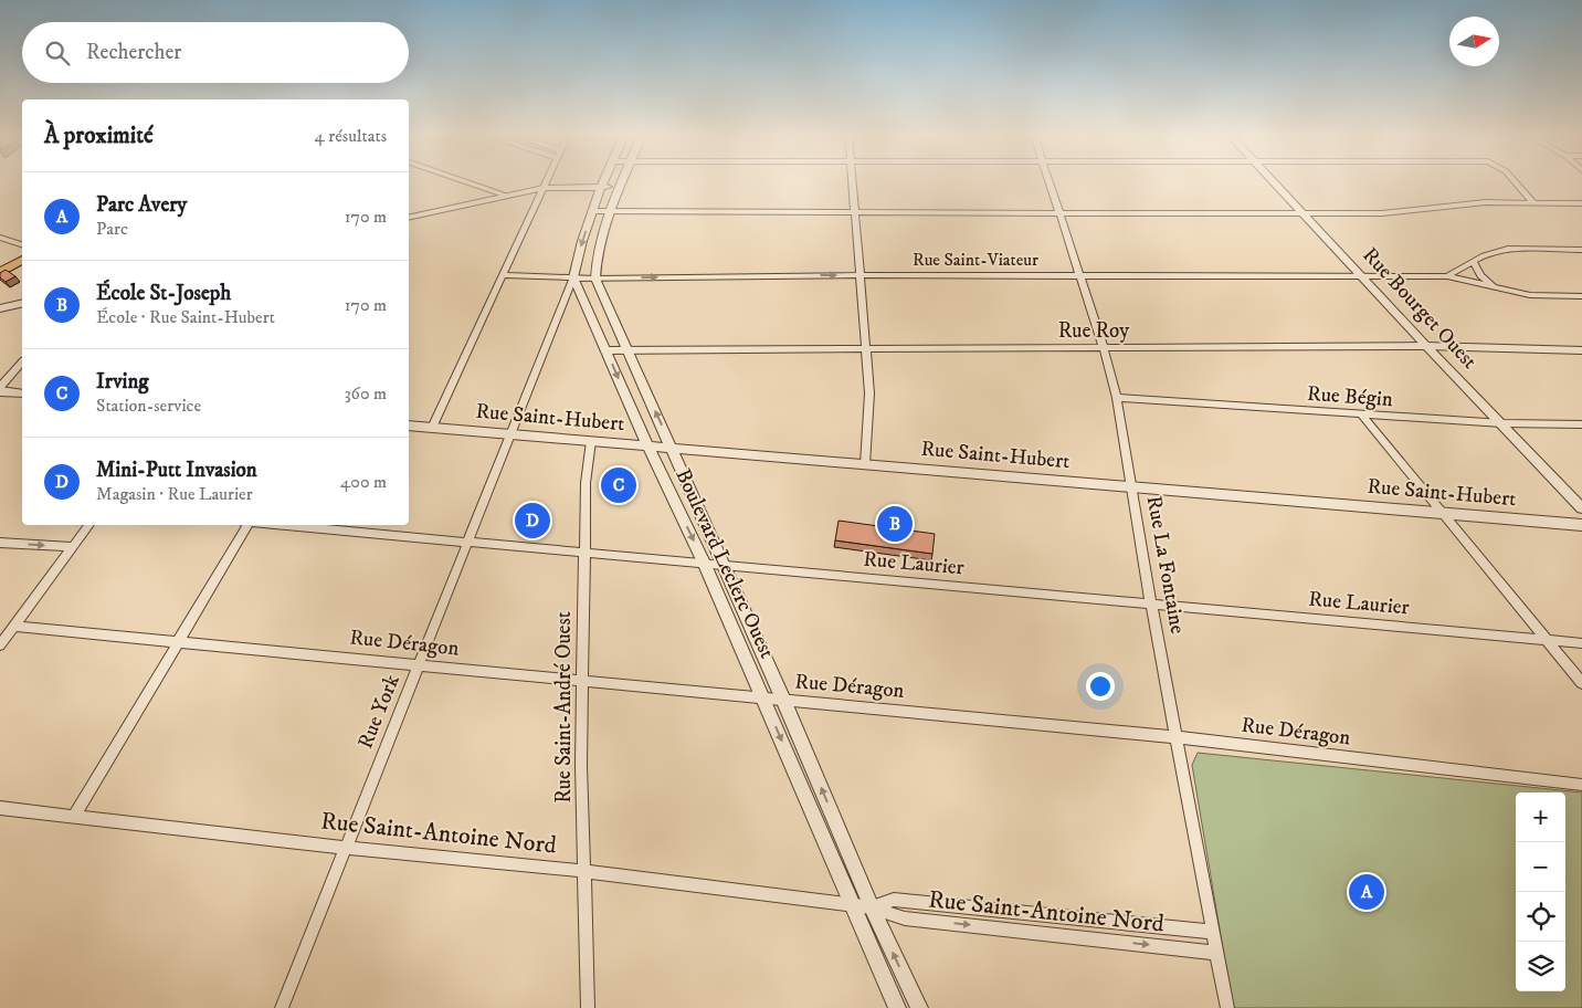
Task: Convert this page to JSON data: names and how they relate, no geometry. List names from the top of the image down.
{
  "streets": {
    "street": [
      "Rue Saint-Viateur",
      "Rue Bourget Ouest",
      "Rue Roy",
      "Rue Bégin",
      "Rue Saint-Hubert",
      "Boulevard Leclerc Ouest",
      "Rue Laurier",
      "Rue La Fontaine",
      "Rue Déragon",
      "Rue Saint-André Ouest",
      "Rue York",
      "Rue Saint-Antoine Nord"
    ]
  },
  "crossings": [
    ["Rue Saint-Viateur", "Rue Bourget Ouest"],
    ["Rue Saint-Viateur", "Boulevard Leclerc Ouest"],
    ["Rue Saint-Viateur", "Rue La Fontaine"],
    ["Rue Saint-Viateur", "Rue York"],
    ["Rue Bourget Ouest", "Rue Roy"],
    ["Rue Bourget Ouest", "Rue Bégin"],
    ["Rue Roy", "Boulevard Leclerc Ouest"],
    ["Rue Roy", "Rue La Fontaine"],
    ["Rue Bégin", "Rue La Fontaine"],
    ["Rue Saint-Hubert", "Boulevard Leclerc Ouest"],
    ["Rue Saint-Hubert", "Rue La Fontaine"],
    ["Rue Saint-Hubert", "Rue Saint-André Ouest"],
    ["Rue Saint-Hubert", "Rue York"],
    ["Boulevard Leclerc Ouest", "Rue Laurier"],
    ["Boulevard Leclerc Ouest", "Rue Déragon"],
    ["Boulevard Leclerc Ouest", "Rue York"],
    ["Boulevard Leclerc Ouest", "Rue Saint-Antoine Nord"],
    ["Rue Laurier", "Rue La Fontaine"],
    ["Rue Laurier", "Rue Saint-André Ouest"],
    ["Rue Laurier", "Rue York"],
    ["Rue La Fontaine", "Rue Déragon"],
    ["Rue La Fontaine", "Rue Saint-Antoine Nord"],
    ["Rue Déragon", "Rue Saint-André Ouest"],
    ["Rue Déragon", "Rue York"],
    ["Rue Saint-André Ouest", "Rue Saint-Antoine Nord"],
    ["Rue York", "Rue Saint-Antoine Nord"]
  ],
  "north": "right",
  "page": {
    "search": "Rechercher",
    "heading": ["À proximité", "4 résultats"],
    "list": [
      {
        "mark": "A",
        "name": "Parc Avery",
        "note": "Parc",
        "value": "170 m"
      },
      {
        "mark": "B",
        "name": "École St-Joseph",
        "note": "École · Rue Saint-Hubert",
        "value": "170 m"
      },
      {
        "mark": "C",
        "name": "Irving",
        "note": "Station-service",
        "value": "360 m"
      },
      {
        "mark": "D",
        "name": "Mini-Putt Invasion",
        "note": "Magasin · Rue Laurier",
        "value": "400 m"
      }
    ],
    "pins": [
      "C",
      "D",
      "B",
      "A"
    ],
    "map_buttons": ["+", "−"]
  }
}
